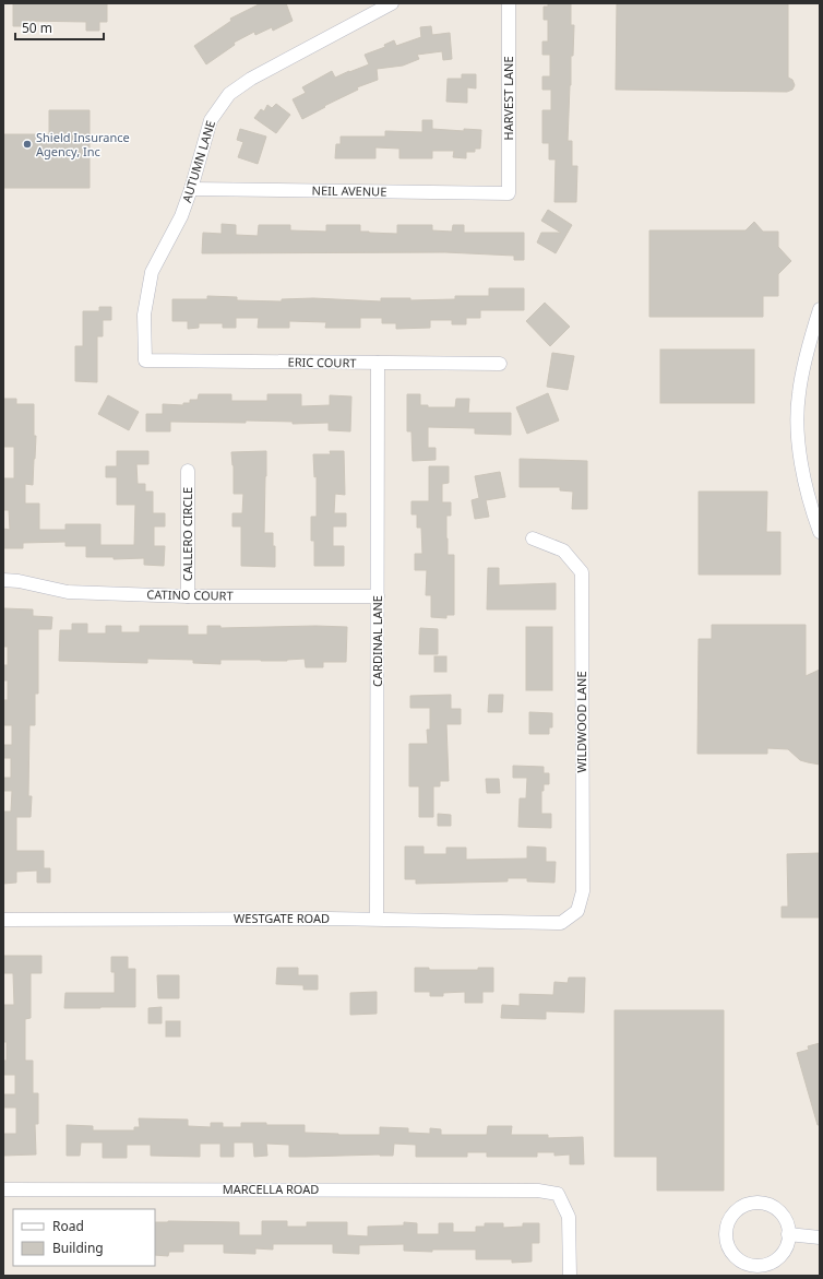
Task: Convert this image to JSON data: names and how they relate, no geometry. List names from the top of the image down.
{
  "streets": {
    "street": [
      "HARVEST LANE",
      "AUTUMN LANE",
      "NEIL AVENUE",
      "ERIC COURT",
      "CALLERO CIRCLE",
      "CATINO COURT",
      "CARDINAL LANE",
      "WILDWOOD LANE",
      "WESTGATE ROAD",
      "MARCELLA ROAD"
    ]
  },
  "crossings": [
    ["HARVEST LANE", "NEIL AVENUE"],
    ["AUTUMN LANE", "NEIL AVENUE"],
    ["AUTUMN LANE", "ERIC COURT"],
    ["ERIC COURT", "CARDINAL LANE"],
    ["CALLERO CIRCLE", "CATINO COURT"],
    ["CATINO COURT", "CARDINAL LANE"],
    ["CARDINAL LANE", "WESTGATE ROAD"],
    ["WILDWOOD LANE", "WESTGATE ROAD"]
  ],
  "places": ["Shield Insurance Agency, Inc"],
  "legend": ["Road", "Building"],
  "scale_bar": "50 m"
}
